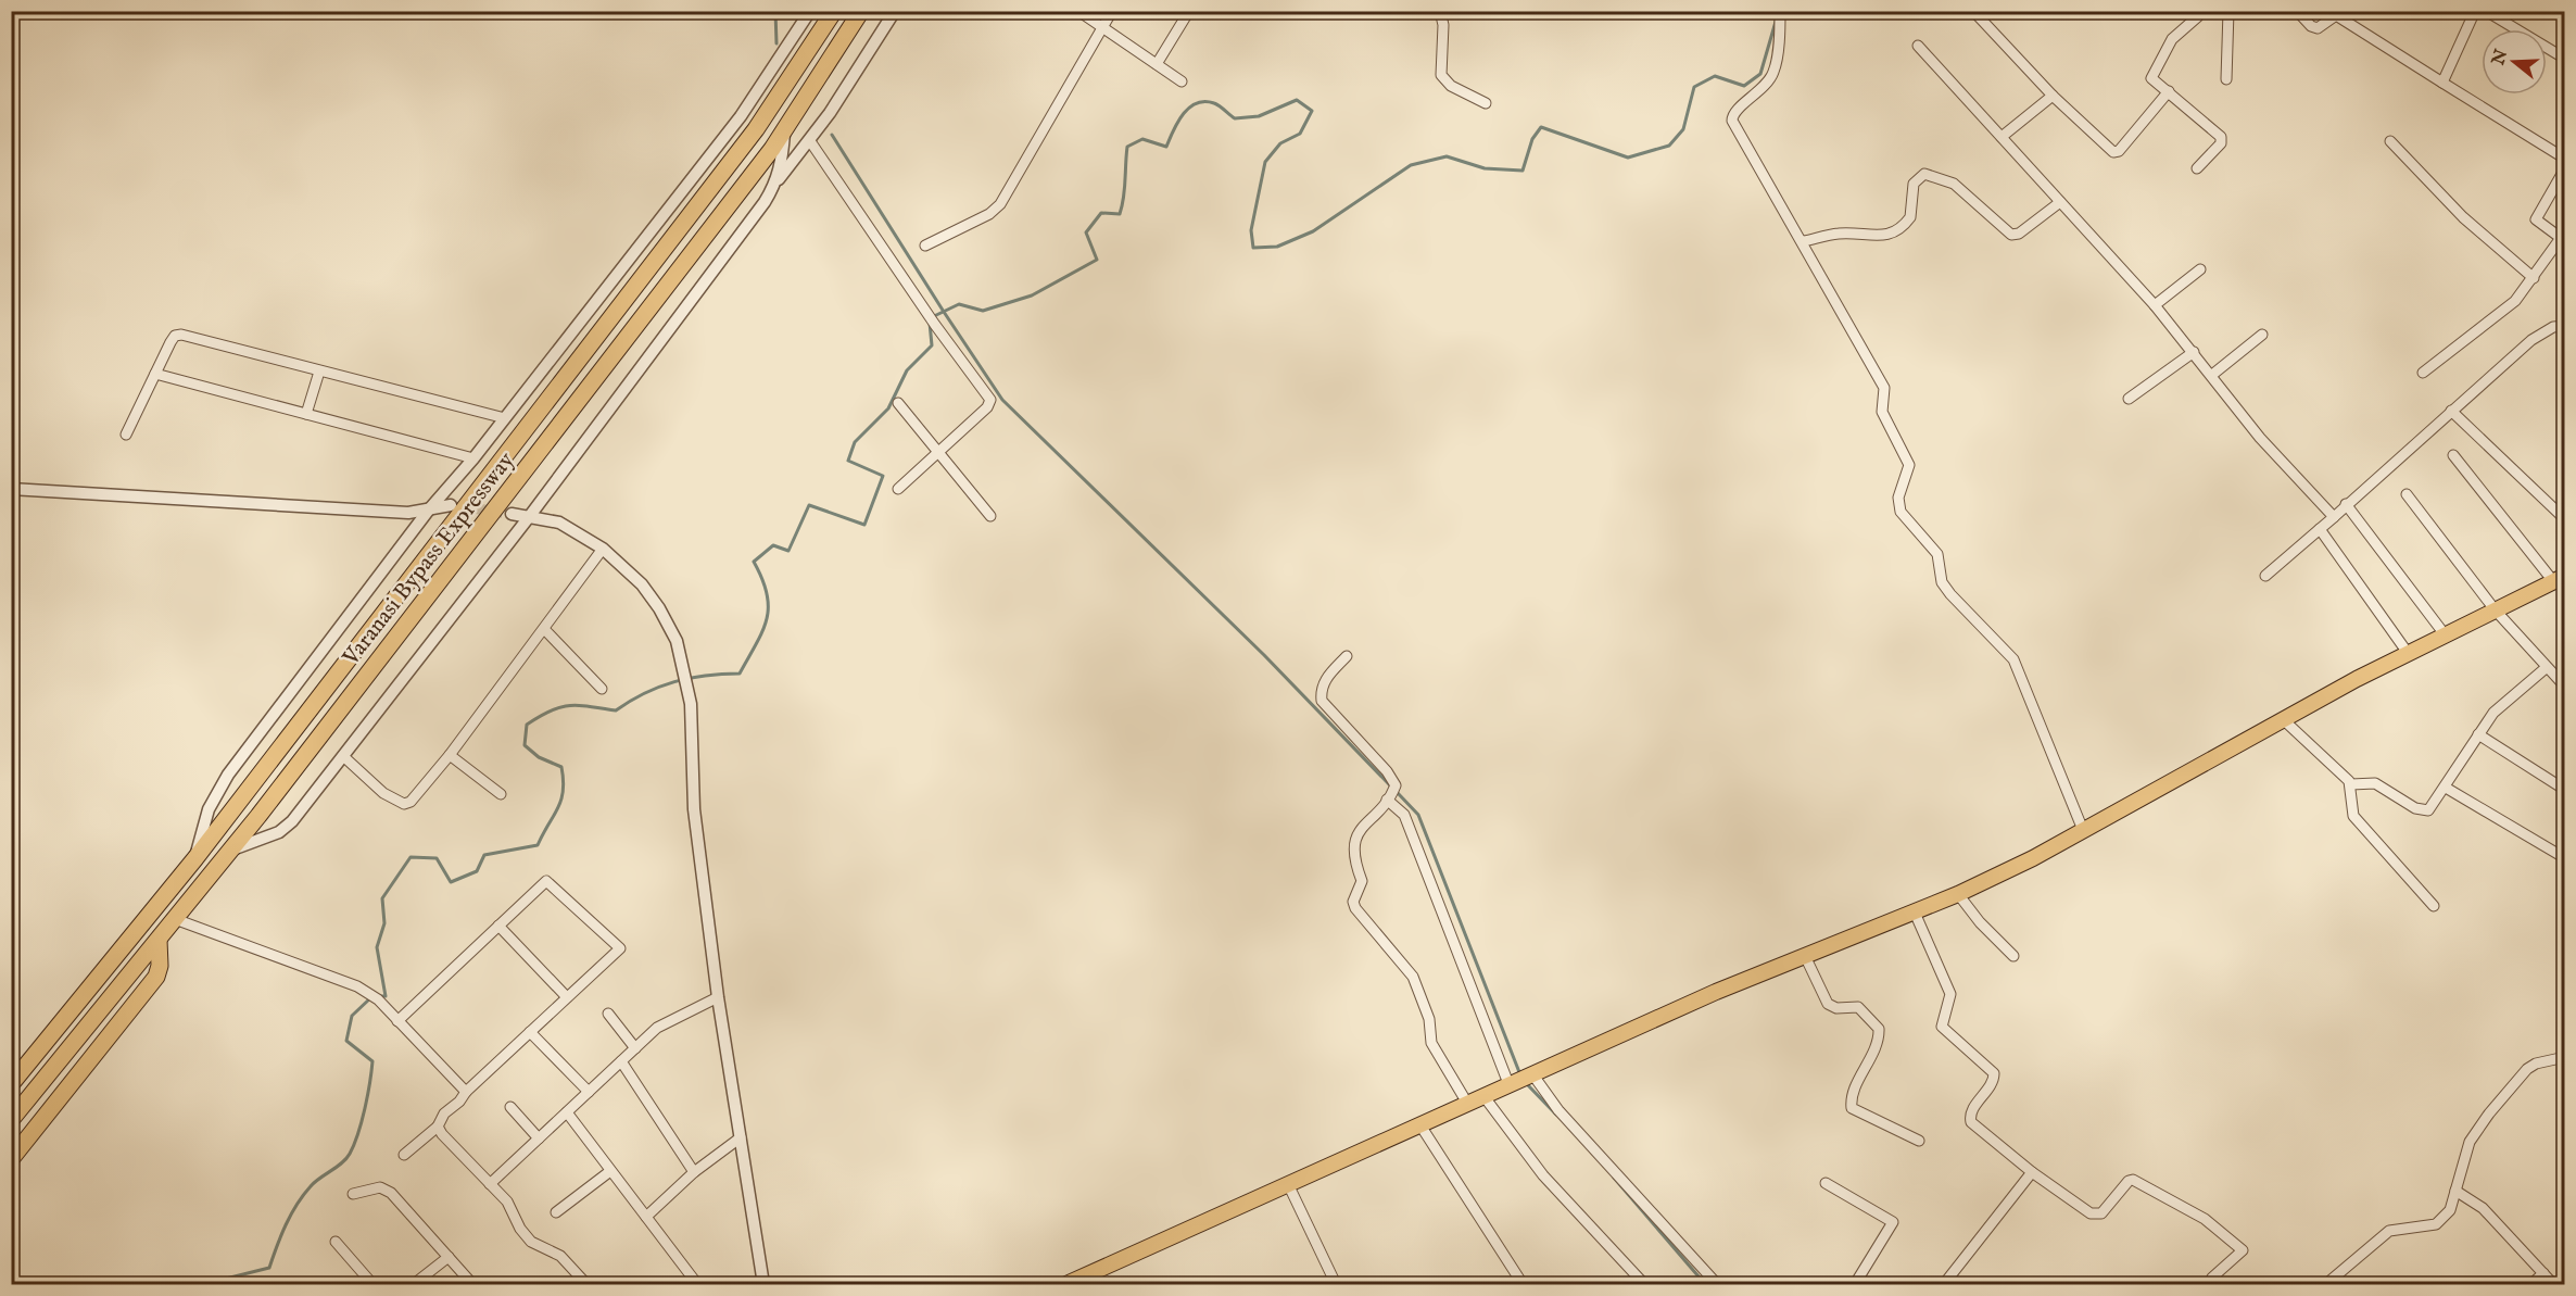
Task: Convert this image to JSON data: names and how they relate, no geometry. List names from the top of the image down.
{
  "streets": {
    "highway": ["Varanasi Bypass Expressway"]
  },
  "north": "left"
}
